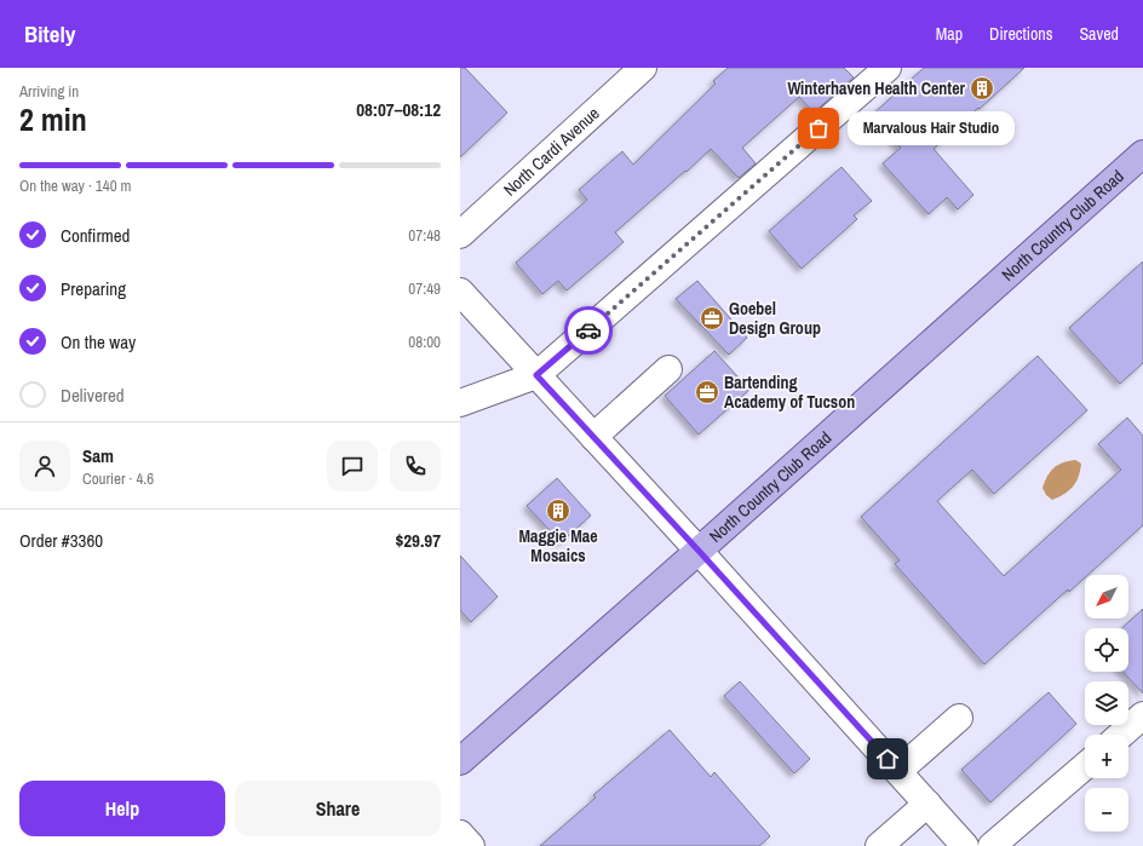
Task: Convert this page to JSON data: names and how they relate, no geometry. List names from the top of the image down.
{
  "streets": {
    "main road": ["North Country Club Road"],
    "street": ["North Cardi Avenue"]
  },
  "places": {
    "building": ["Winterhaven Health Center", "Maggie Mae Mosaics"],
    "other": ["Marvalous Hair Studio"],
    "office": ["Goebel Design Group", "Bartending Academy of Tucson"]
  },
  "north": "bottom left",
  "page": {
    "header": "Bitely",
    "nav": ["Map", "Directions", "Saved"],
    "heading": ["2 min", "Arriving in", "08:07–08:12"],
    "panel": [
      "Sam",
      "Courier · 4.6",
      "Order #3360",
      "$29.97"
    ],
    "bubble": "Marvalous Hair Studio",
    "bar": "On the way · 140 m",
    "list": [
      ["Confirmed", "07:48"],
      ["Preparing", "07:49"],
      ["On the way", "08:00"],
      "Delivered"
    ],
    "map_buttons": ["+", "−"],
    "buttons": ["Help", "Share"]
  }
}
